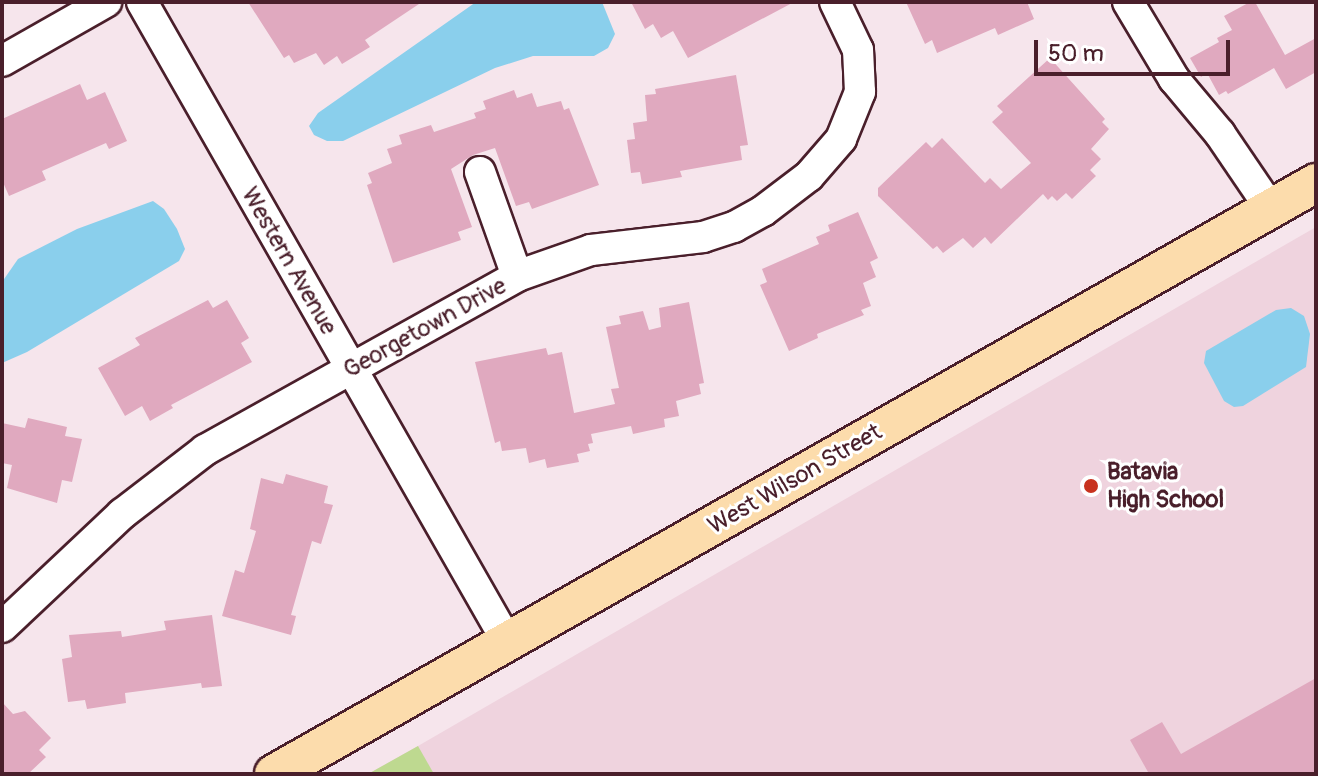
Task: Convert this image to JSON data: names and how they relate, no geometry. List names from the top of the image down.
{
  "streets": {
    "main road": ["West Wilson Street"],
    "street": ["Western Avenue", "Georgetown Drive"]
  },
  "crossings": [
    ["Western Avenue", "Georgetown Drive"],
    ["Western Avenue", "West Wilson Street"]
  ],
  "places": ["Batavia High School"],
  "scale_bar": "50 m"
}
